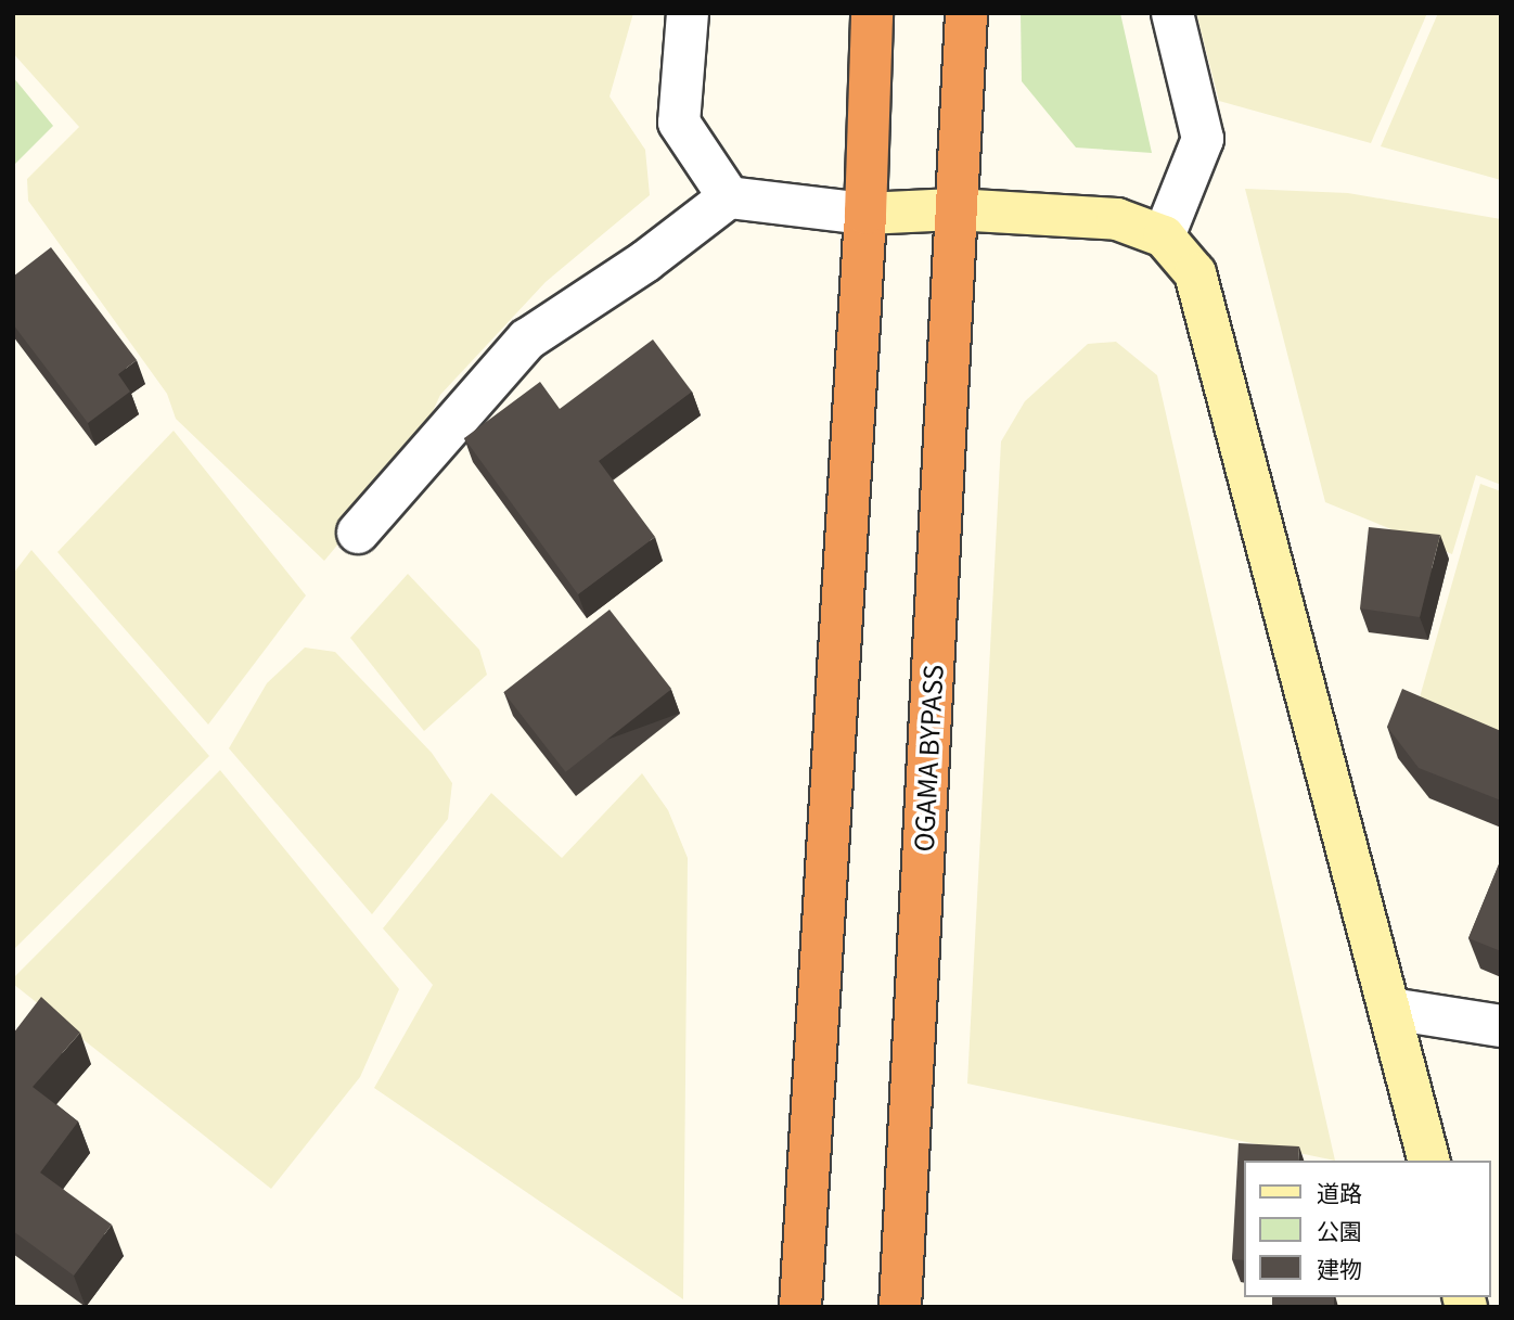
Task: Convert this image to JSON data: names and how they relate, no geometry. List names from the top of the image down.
{
  "streets": {
    "highway": ["OGAMA BYPASS"]
  },
  "legend": ["道路", "公園", "建物"]
}
